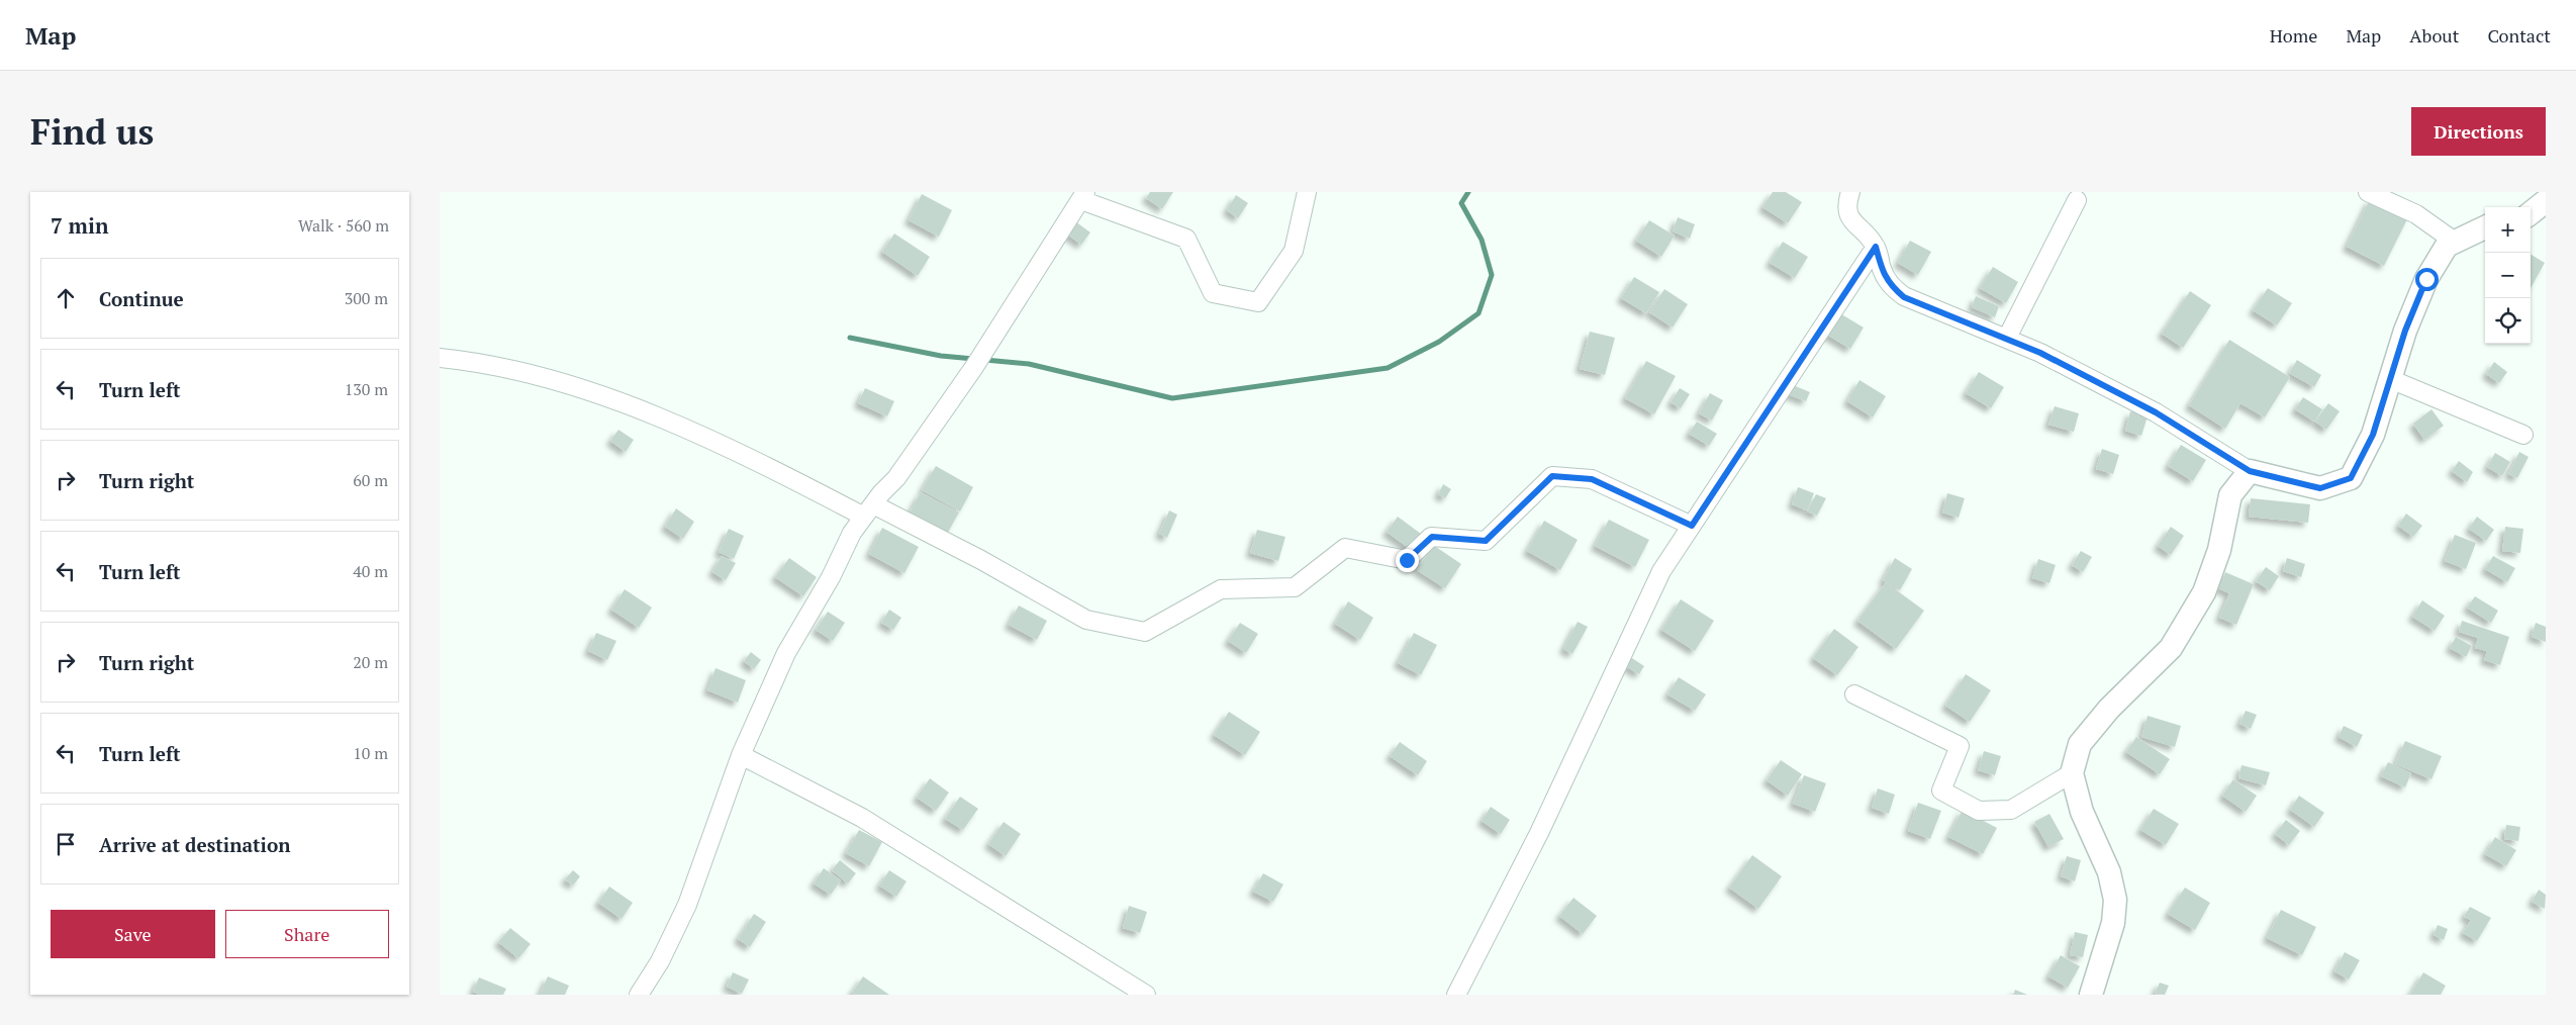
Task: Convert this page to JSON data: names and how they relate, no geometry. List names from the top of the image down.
{
  "page": {
    "header": "Map",
    "nav": [
      "Home",
      "Map",
      "About",
      "Contact"
    ],
    "buttons": [
      "Directions",
      ["Save", "Share"]
    ],
    "title": "Find us",
    "heading": ["7 min", "Walk · 560 m"],
    "map_buttons": ["+", "−"],
    "list": [
      ["Continue", "300 m"],
      ["Turn left", "130 m"],
      ["Turn right", "60 m"],
      ["Turn left", "40 m"],
      ["Turn right", "20 m"],
      ["Turn left", "10 m"],
      "Arrive at destination"
    ]
  }
}
